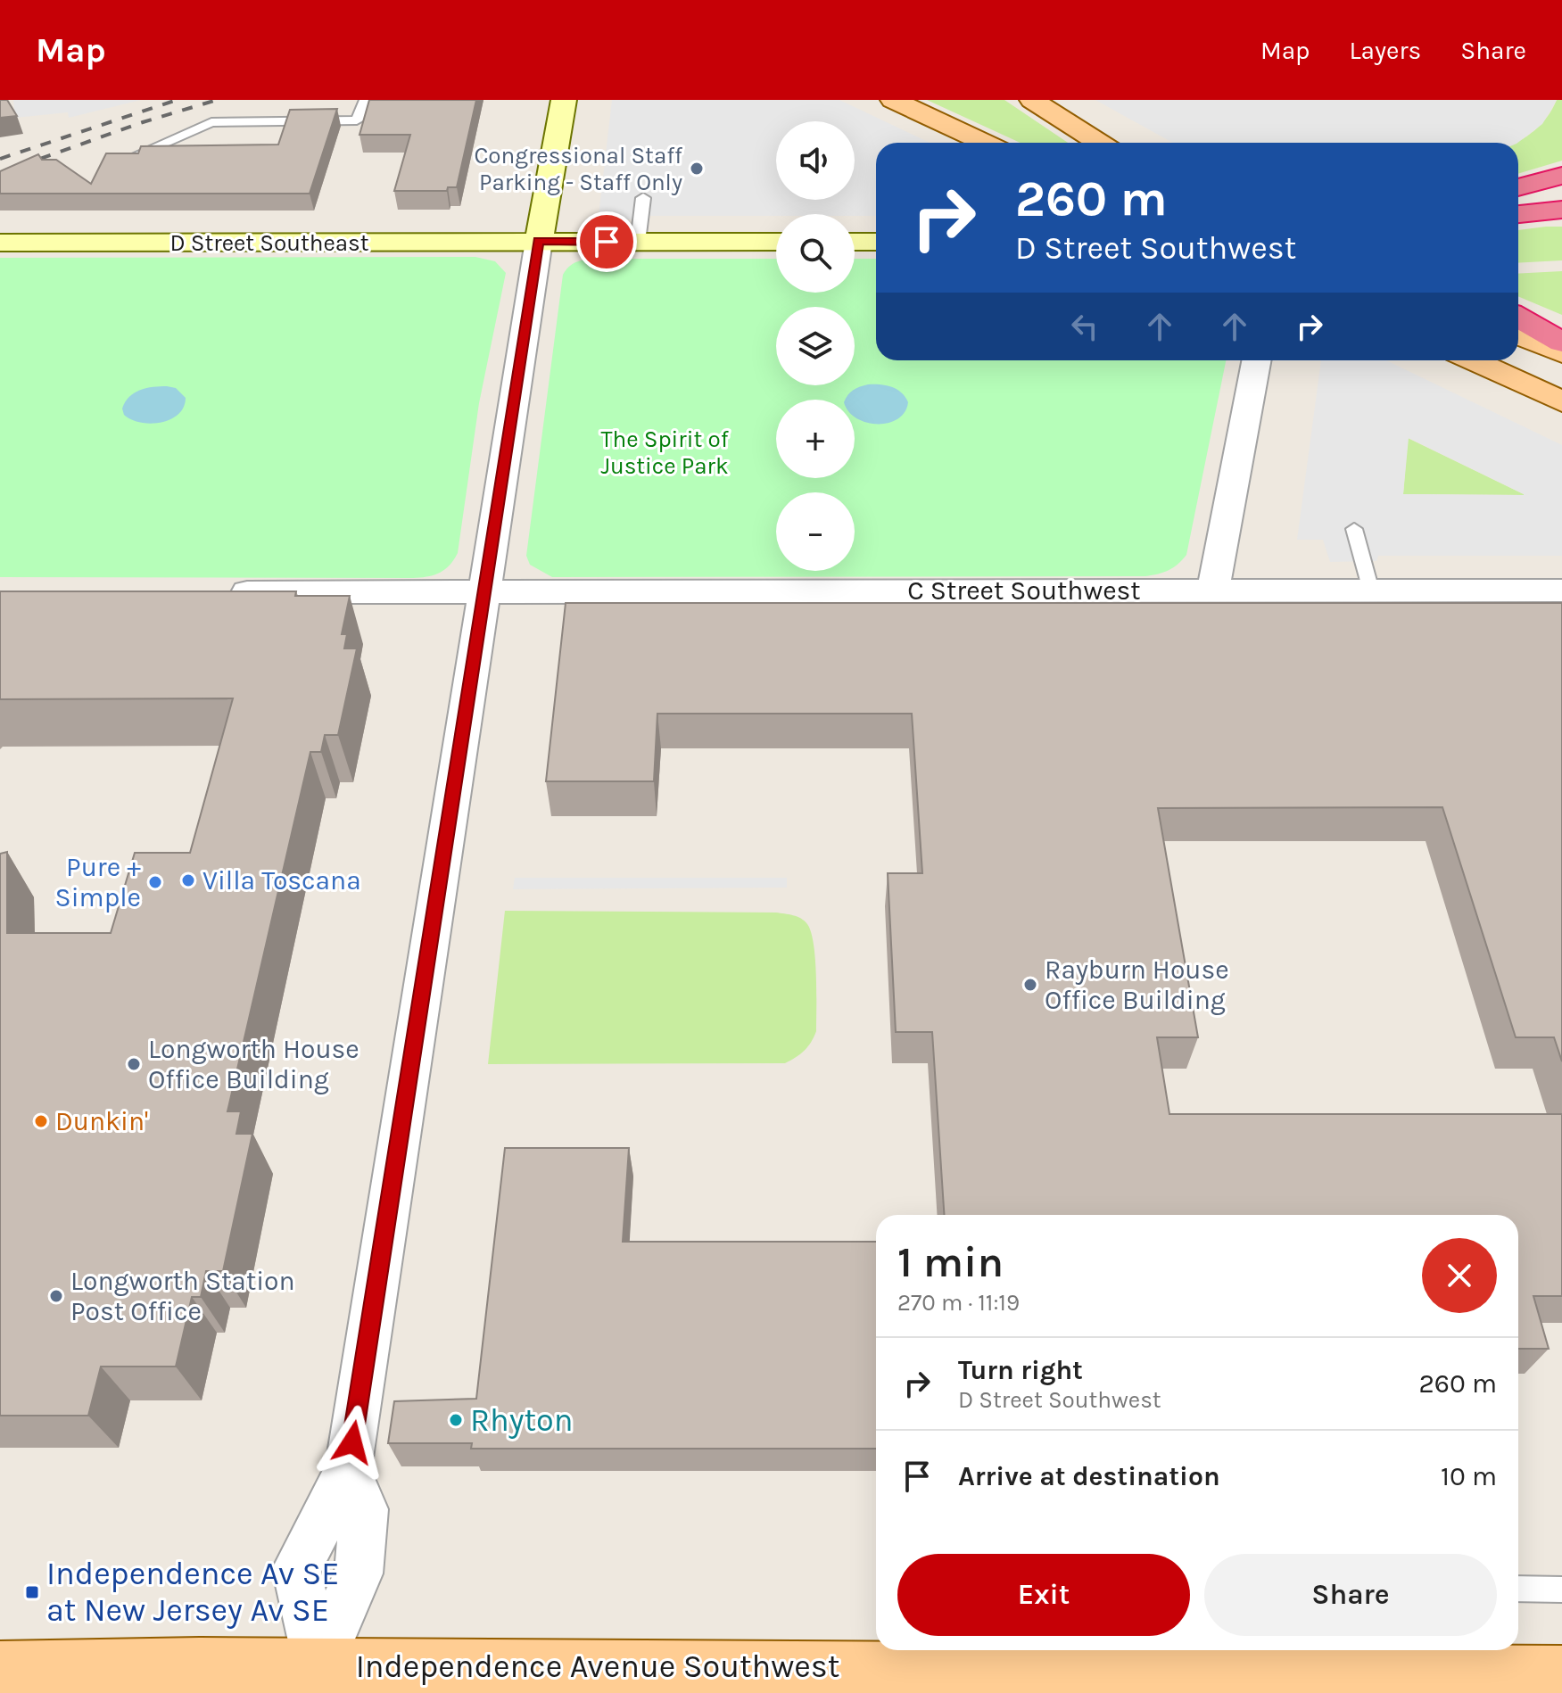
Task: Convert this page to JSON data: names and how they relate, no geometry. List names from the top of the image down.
{
  "streets": {
    "main road": ["Independence Avenue Southwest"],
    "street": ["D Street Southeast", "C Street Southwest"]
  },
  "parks": ["The Spirit of Justice Park"],
  "places": {
    "other": [
      "Congressional Staff Parking - Staff Only",
      "Villa Toscana",
      "Pure + Simple",
      "Rayburn House Office Building",
      "Longworth House Office Building",
      "Dunkin'",
      "Longworth Station Post Office",
      "Rhyton"
    ],
    "transit": ["Independence Av SE at New Jersey Av SE"]
  },
  "page": {
    "header": "Map",
    "nav": ["Map", "Layers", "Share"],
    "map_buttons": ["+", "−"],
    "turn": ["260 m", "D Street Southwest"],
    "heading": ["1 min", "270 m · 11:19"],
    "list": [
      {
        "name": "Turn right",
        "note": "D Street Southwest",
        "value": "260 m"
      },
      {
        "name": "Arrive at destination",
        "value": "10 m"
      }
    ],
    "buttons": ["Exit", "Share"]
  }
}
